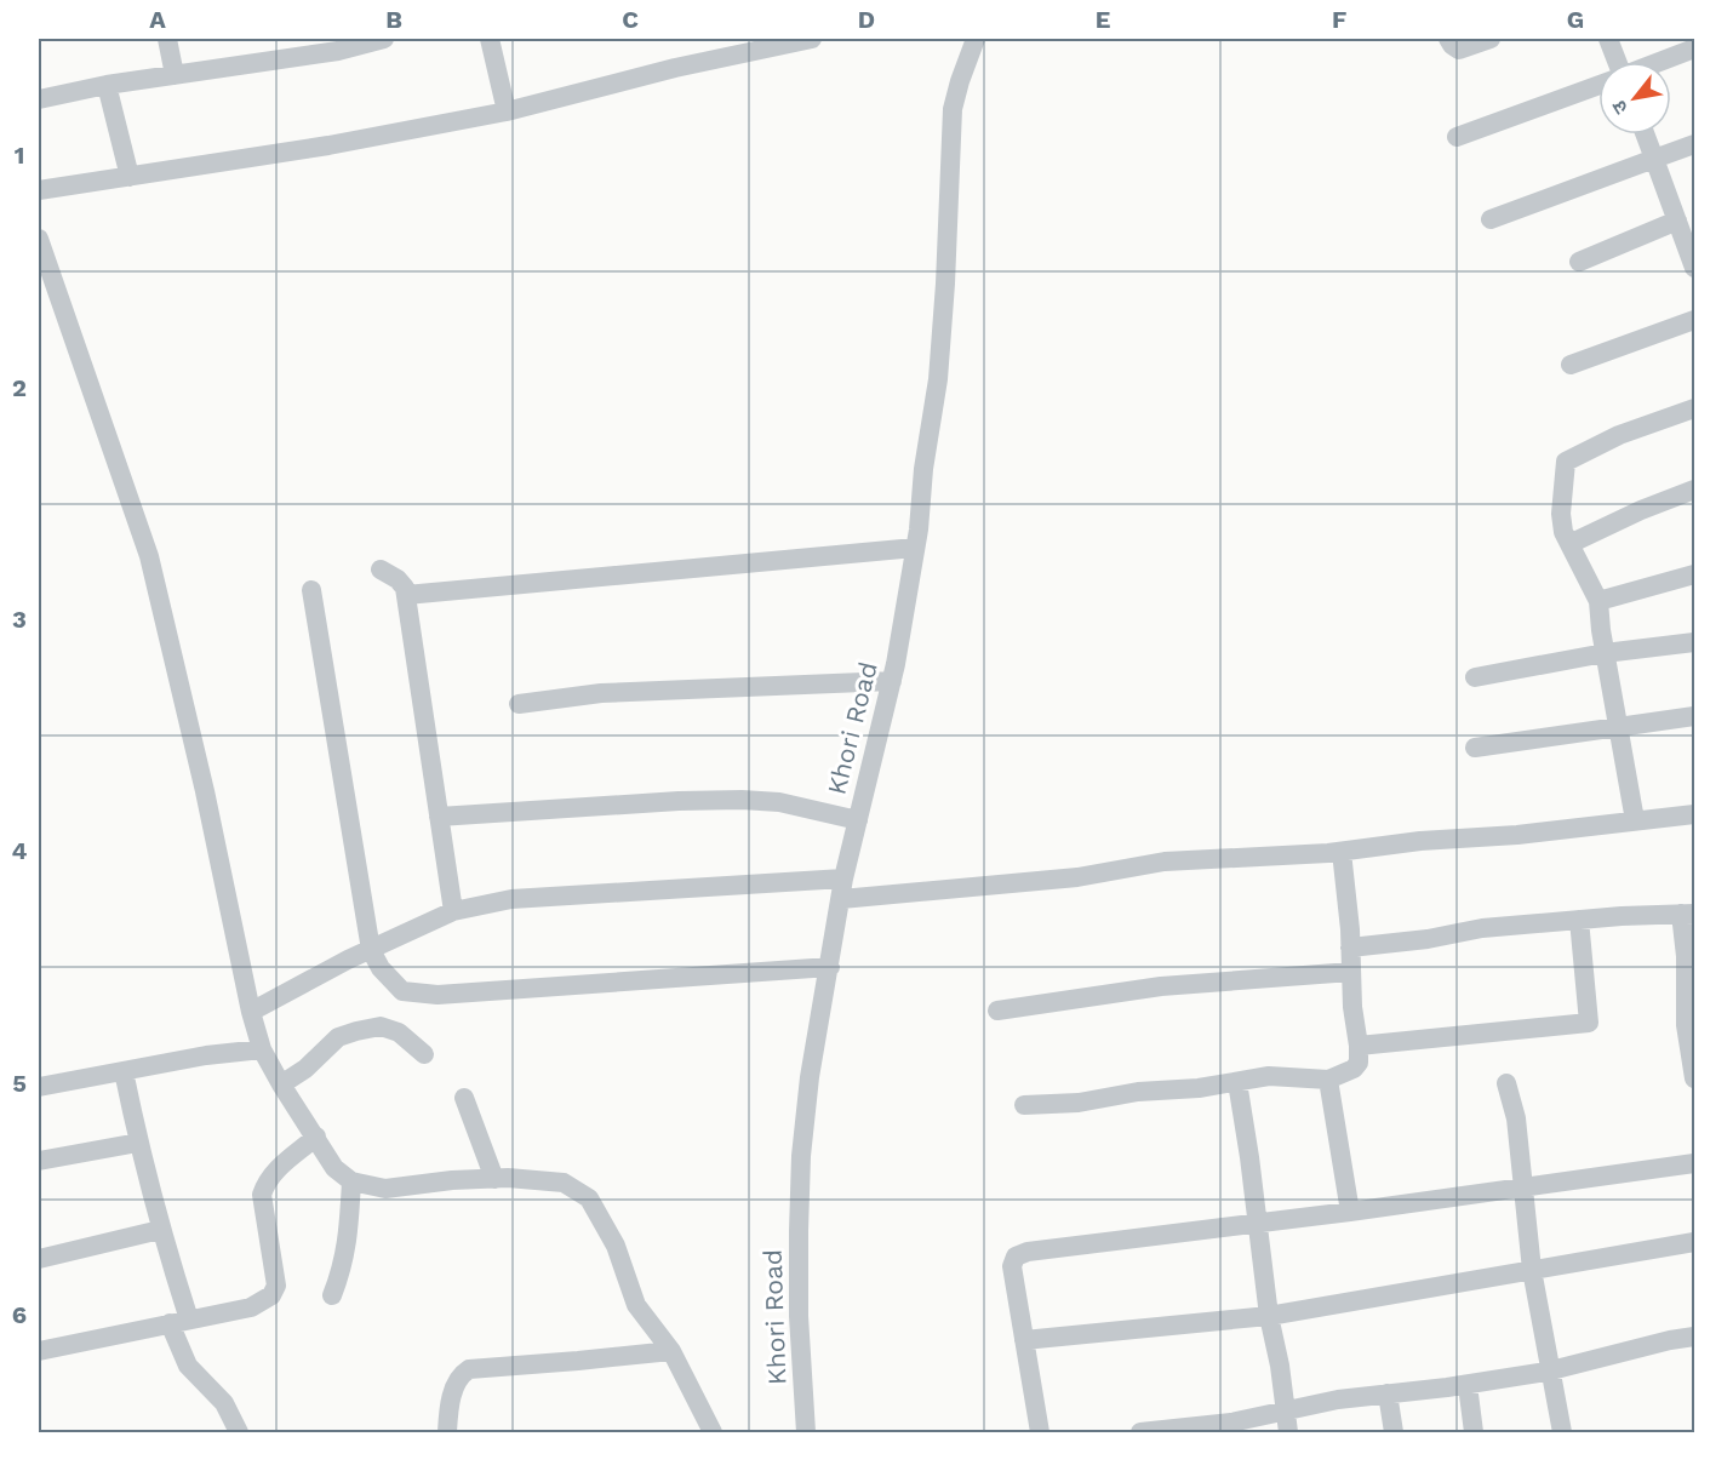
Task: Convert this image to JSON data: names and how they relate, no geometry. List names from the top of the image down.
{
  "streets": {
    "street": ["Khori Road"]
  },
  "north": "bottom left",
  "grid": {
    "columns": [
      "A",
      "B",
      "C",
      "D",
      "E",
      "F",
      "G"
    ],
    "rows": [
      "1",
      "2",
      "3",
      "4",
      "5",
      "6"
    ]
  }
}
